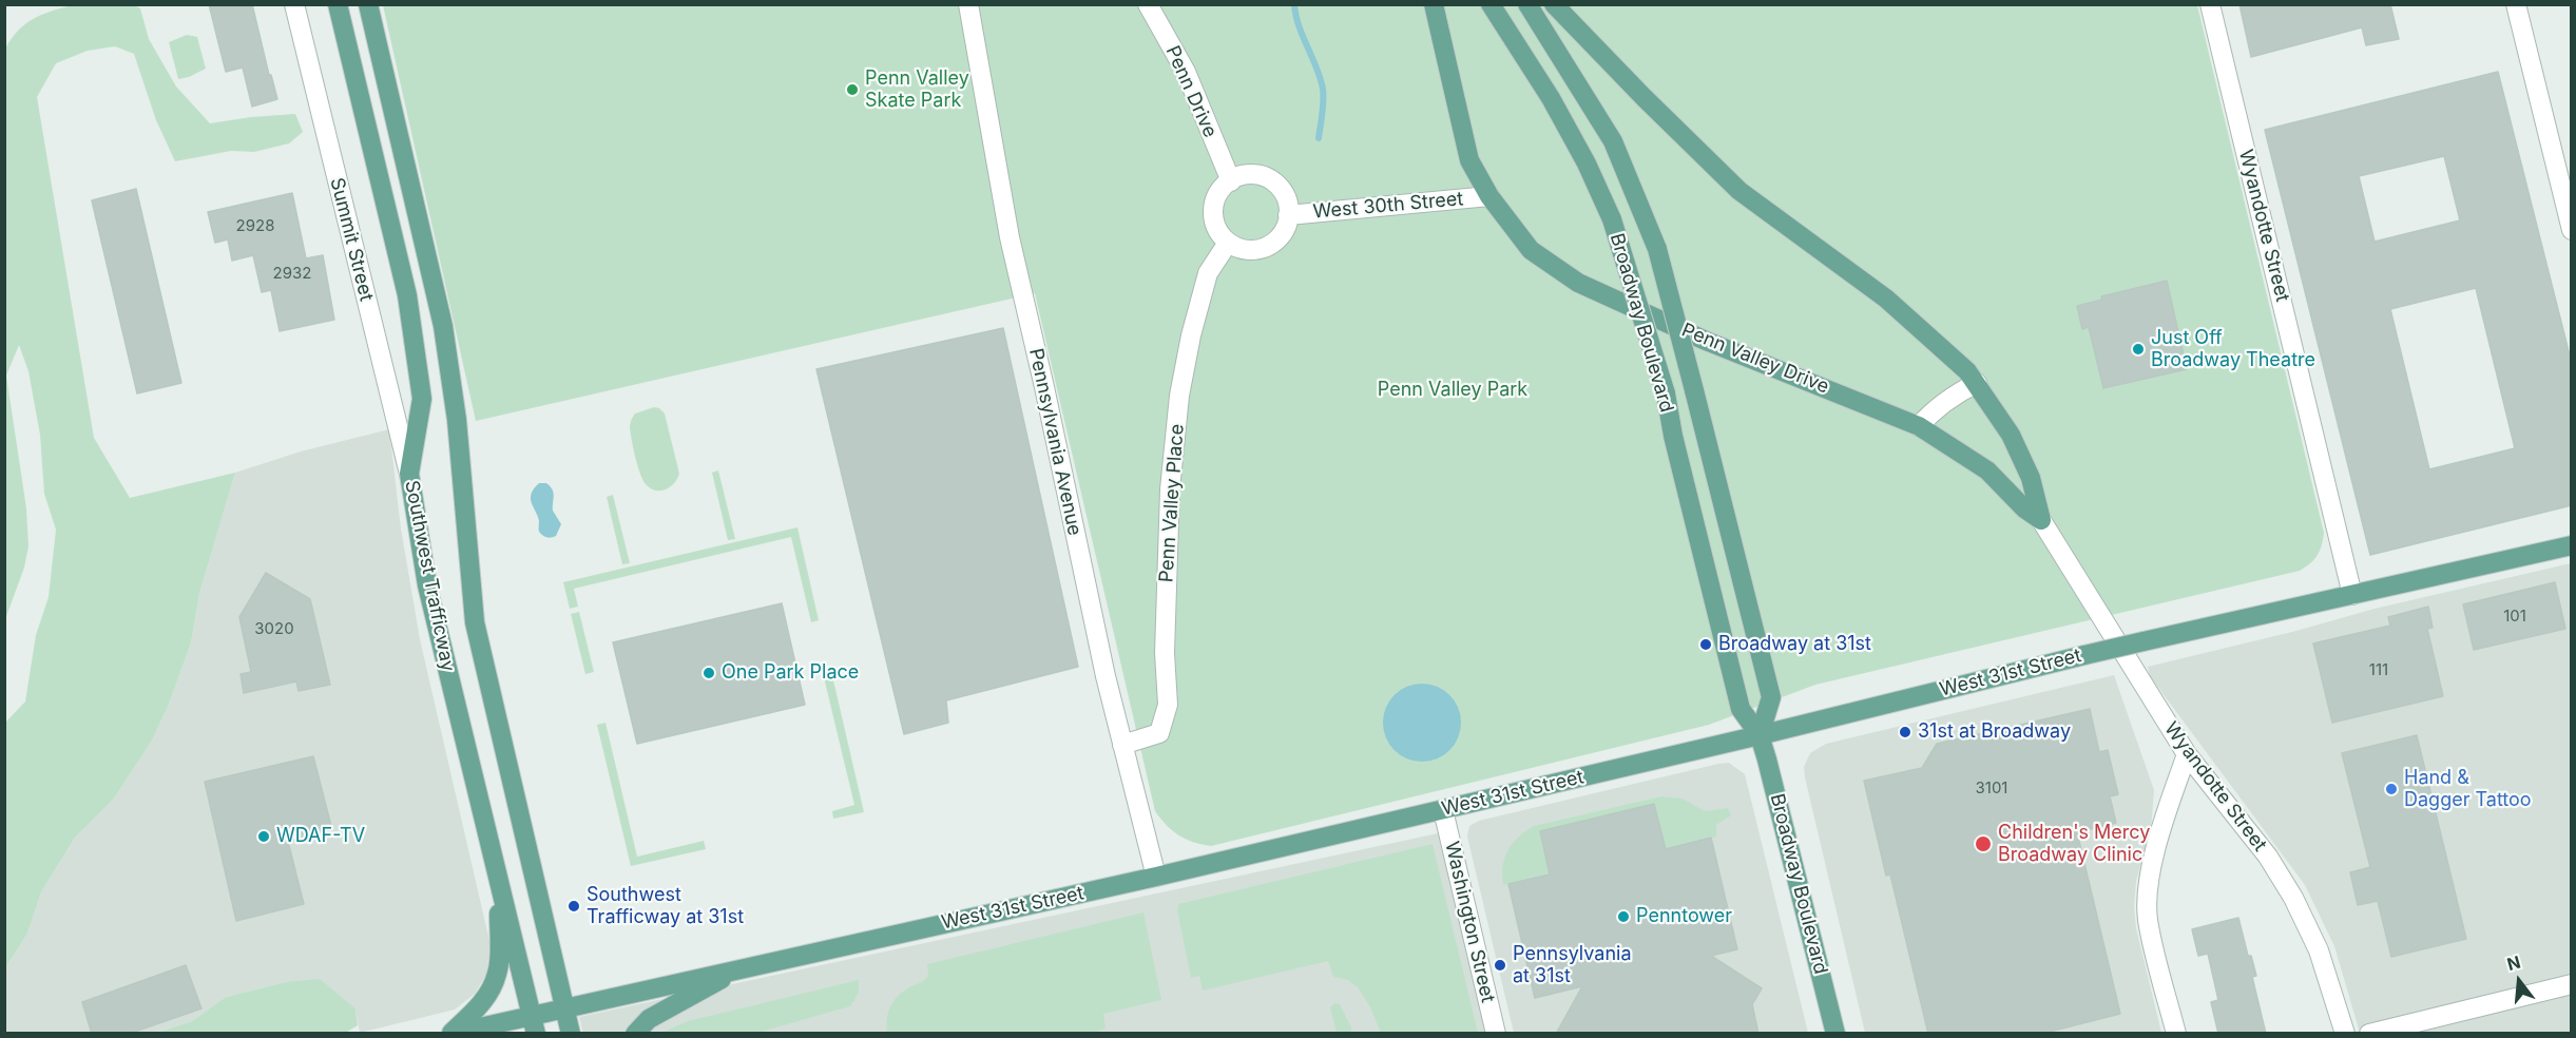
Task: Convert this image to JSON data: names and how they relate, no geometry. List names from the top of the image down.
{
  "streets": {
    "main road": [
      "Broadway Boulevard",
      "Penn Valley Drive",
      "Southwest Trafficway",
      "West 31st Street"
    ],
    "street": [
      "Penn Drive",
      "West 30th Street",
      "Wyandotte Street",
      "Summit Street",
      "Pennsylvania Avenue",
      "Penn Valley Place",
      "Washington Street"
    ]
  },
  "crossings": [
    ["Penn Drive", "West 30th Street"],
    ["Penn Drive", "Penn Valley Place"],
    ["West 30th Street", "Penn Valley Drive"],
    ["West 30th Street", "Penn Valley Place"],
    ["Wyandotte Street", "Penn Valley Drive"],
    ["Wyandotte Street", "West 31st Street"],
    ["Summit Street", "Southwest Trafficway"],
    ["Broadway Boulevard", "West 31st Street"],
    ["Pennsylvania Avenue", "Penn Valley Place"],
    ["Pennsylvania Avenue", "West 31st Street"],
    ["Southwest Trafficway", "West 31st Street"],
    ["West 31st Street", "Washington Street"]
  ],
  "parks": ["Penn Valley Park"],
  "places": [
    "Penn Valley Skate Park",
    "Just Off Broadway Theatre",
    "Broadway at 31st",
    "One Park Place",
    "31st at Broadway",
    "Hand & Dagger Tattoo",
    "WDAF-TV",
    "Children's Mercy Broadway Clinic",
    "Southwest Trafficway at 31st",
    "Penntower",
    "Pennsylvania at 31st"
  ],
  "house_numbers": [
    "2928",
    "2932",
    "101",
    "3020",
    "111",
    "3101"
  ],
  "north": "top"
}
